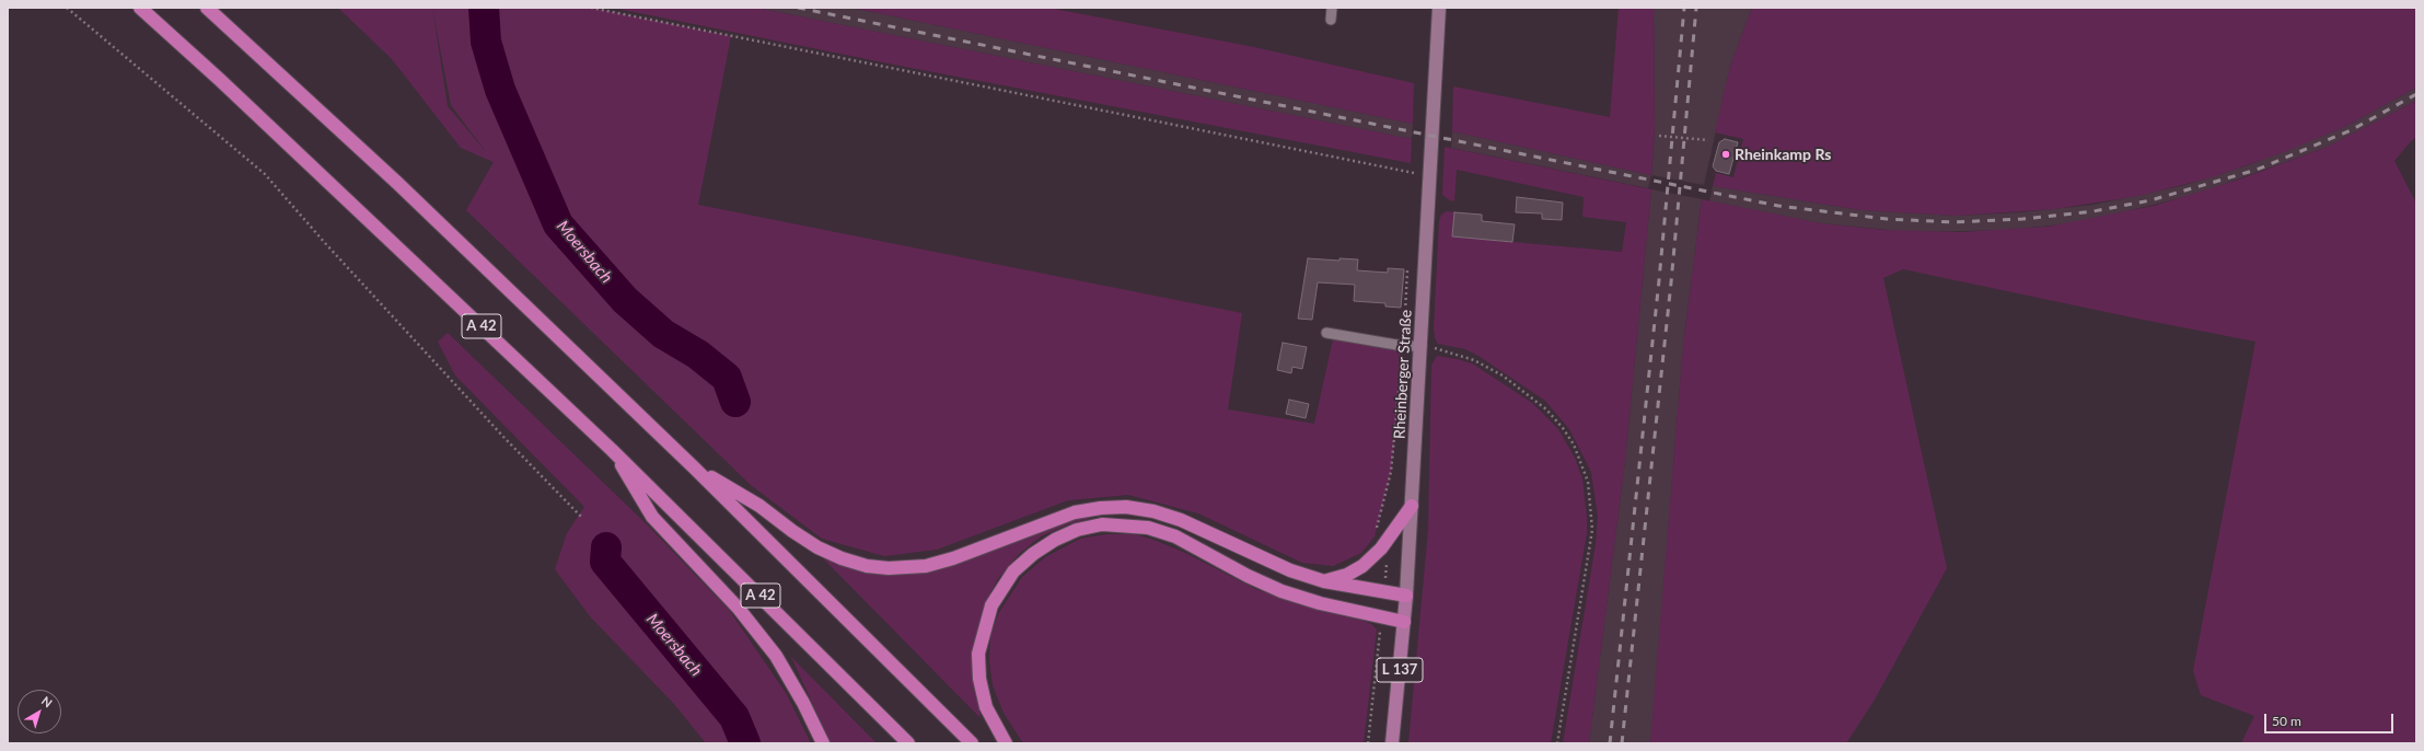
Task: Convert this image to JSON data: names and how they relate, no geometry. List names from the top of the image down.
{
  "streets": {
    "highway": ["A 42"],
    "main road": ["Rheinberger Straße", "L 137"]
  },
  "water": ["Moersbach"],
  "places": ["Rheinkamp Rs"],
  "scale_bar": "50 m",
  "north": "top right"
}
